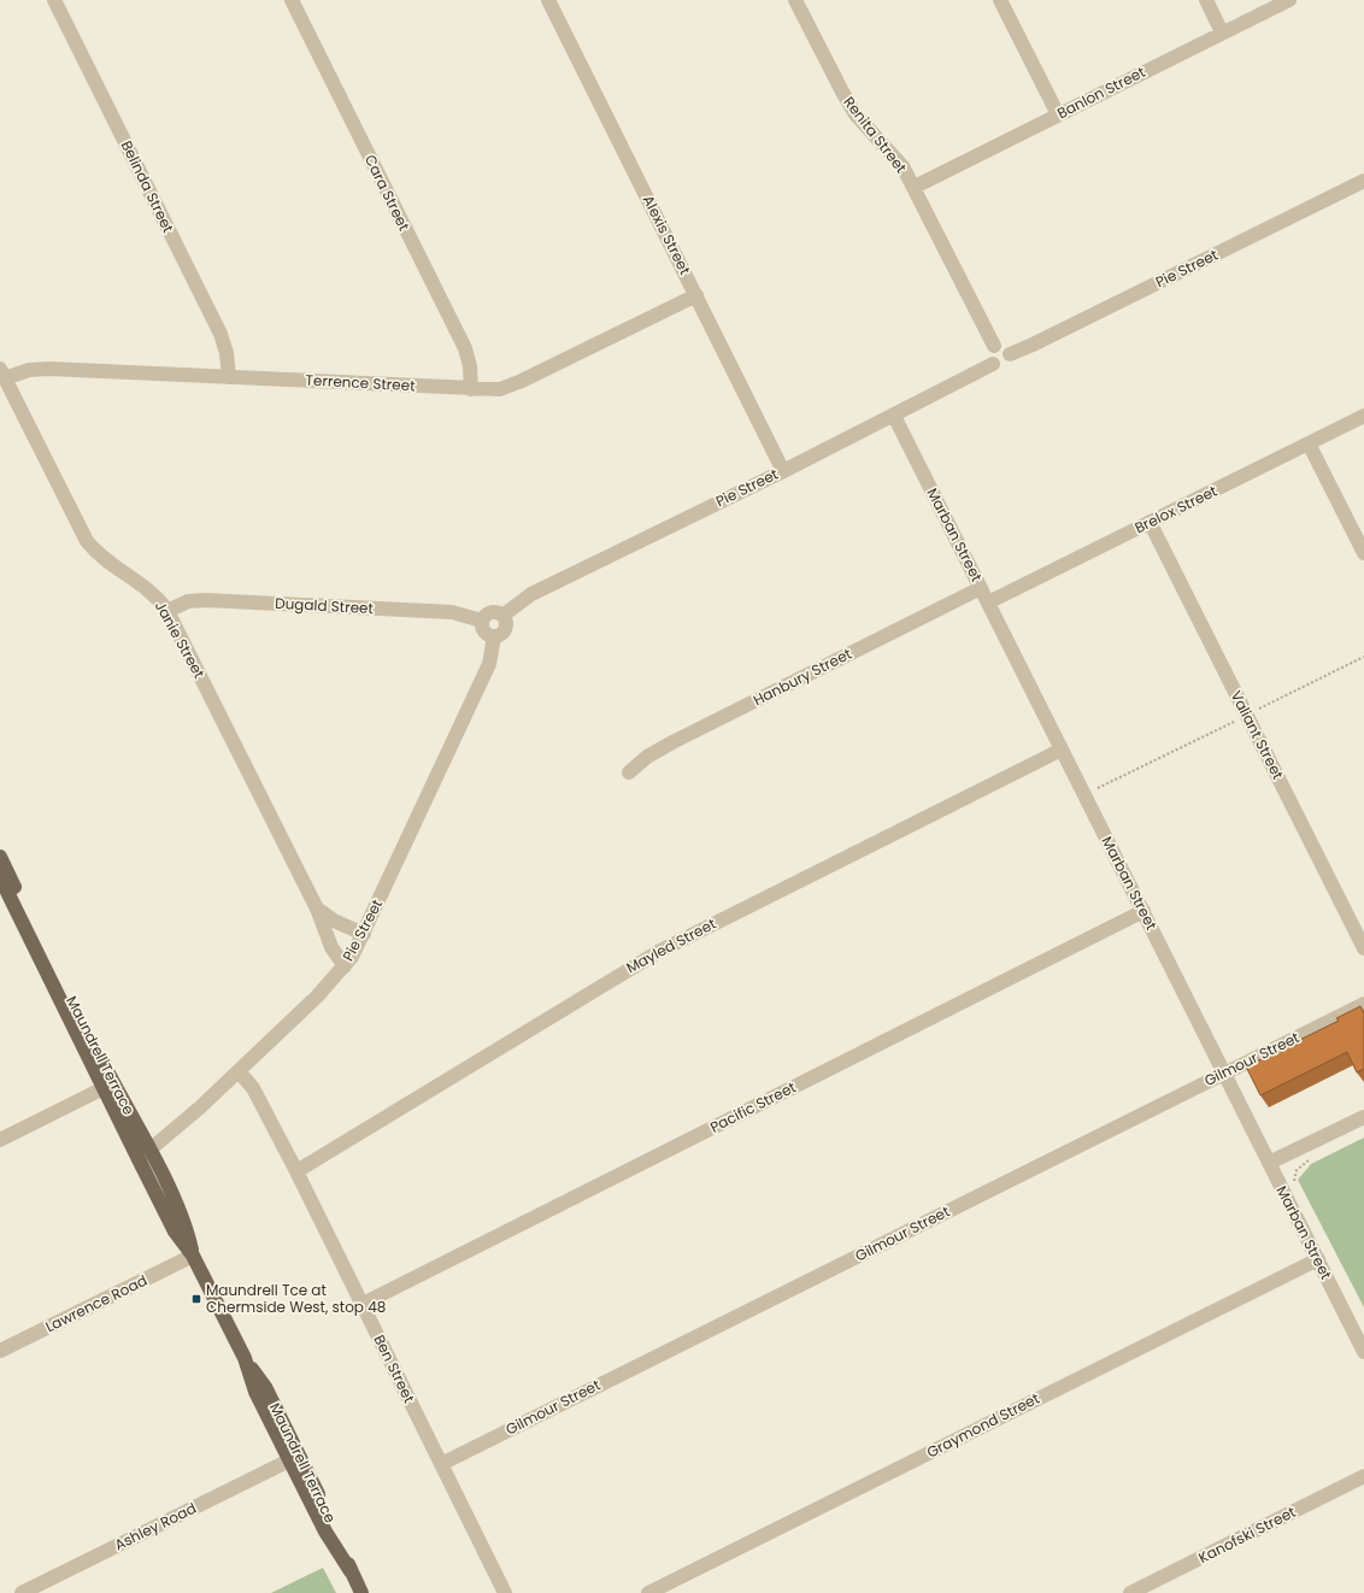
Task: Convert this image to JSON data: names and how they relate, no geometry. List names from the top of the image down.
{
  "streets": {
    "main road": ["Maundrell Terrace"],
    "street": [
      "Banlon Street",
      "Renita Street",
      "Belinda Street",
      "Cara Street",
      "Alexis Street",
      "Pie Street",
      "Terrence Street",
      "Brelox Street",
      "Marban Street",
      "Dugald Street",
      "Janie Street",
      "Hanbury Street",
      "Valiant Street",
      "Mayled Street",
      "Gilmour Street",
      "Pacific Street",
      "Lawrence Road",
      "Ben Street",
      "Graymond Street",
      "Ashley Road",
      "Kanofski Street"
    ]
  },
  "crossings": [
    ["Banlon Street", "Renita Street"],
    ["Renita Street", "Pie Street"],
    ["Belinda Street", "Terrence Street"],
    ["Cara Street", "Terrence Street"],
    ["Alexis Street", "Pie Street"],
    ["Alexis Street", "Terrence Street"],
    ["Pie Street", "Marban Street"],
    ["Pie Street", "Dugald Street"],
    ["Pie Street", "Janie Street"],
    ["Pie Street", "Maundrell Terrace"],
    ["Pie Street", "Ben Street"],
    ["Terrence Street", "Janie Street"],
    ["Brelox Street", "Marban Street"],
    ["Brelox Street", "Valiant Street"],
    ["Marban Street", "Hanbury Street"],
    ["Marban Street", "Mayled Street"],
    ["Marban Street", "Gilmour Street"],
    ["Marban Street", "Pacific Street"],
    ["Marban Street", "Graymond Street"],
    ["Dugald Street", "Janie Street"],
    ["Mayled Street", "Ben Street"],
    ["Maundrell Terrace", "Lawrence Road"],
    ["Maundrell Terrace", "Ashley Road"],
    ["Gilmour Street", "Ben Street"],
    ["Pacific Street", "Ben Street"]
  ],
  "places": {
    "transit": ["Maundrell Tce at Chermside West, stop 48"]
  }
}
